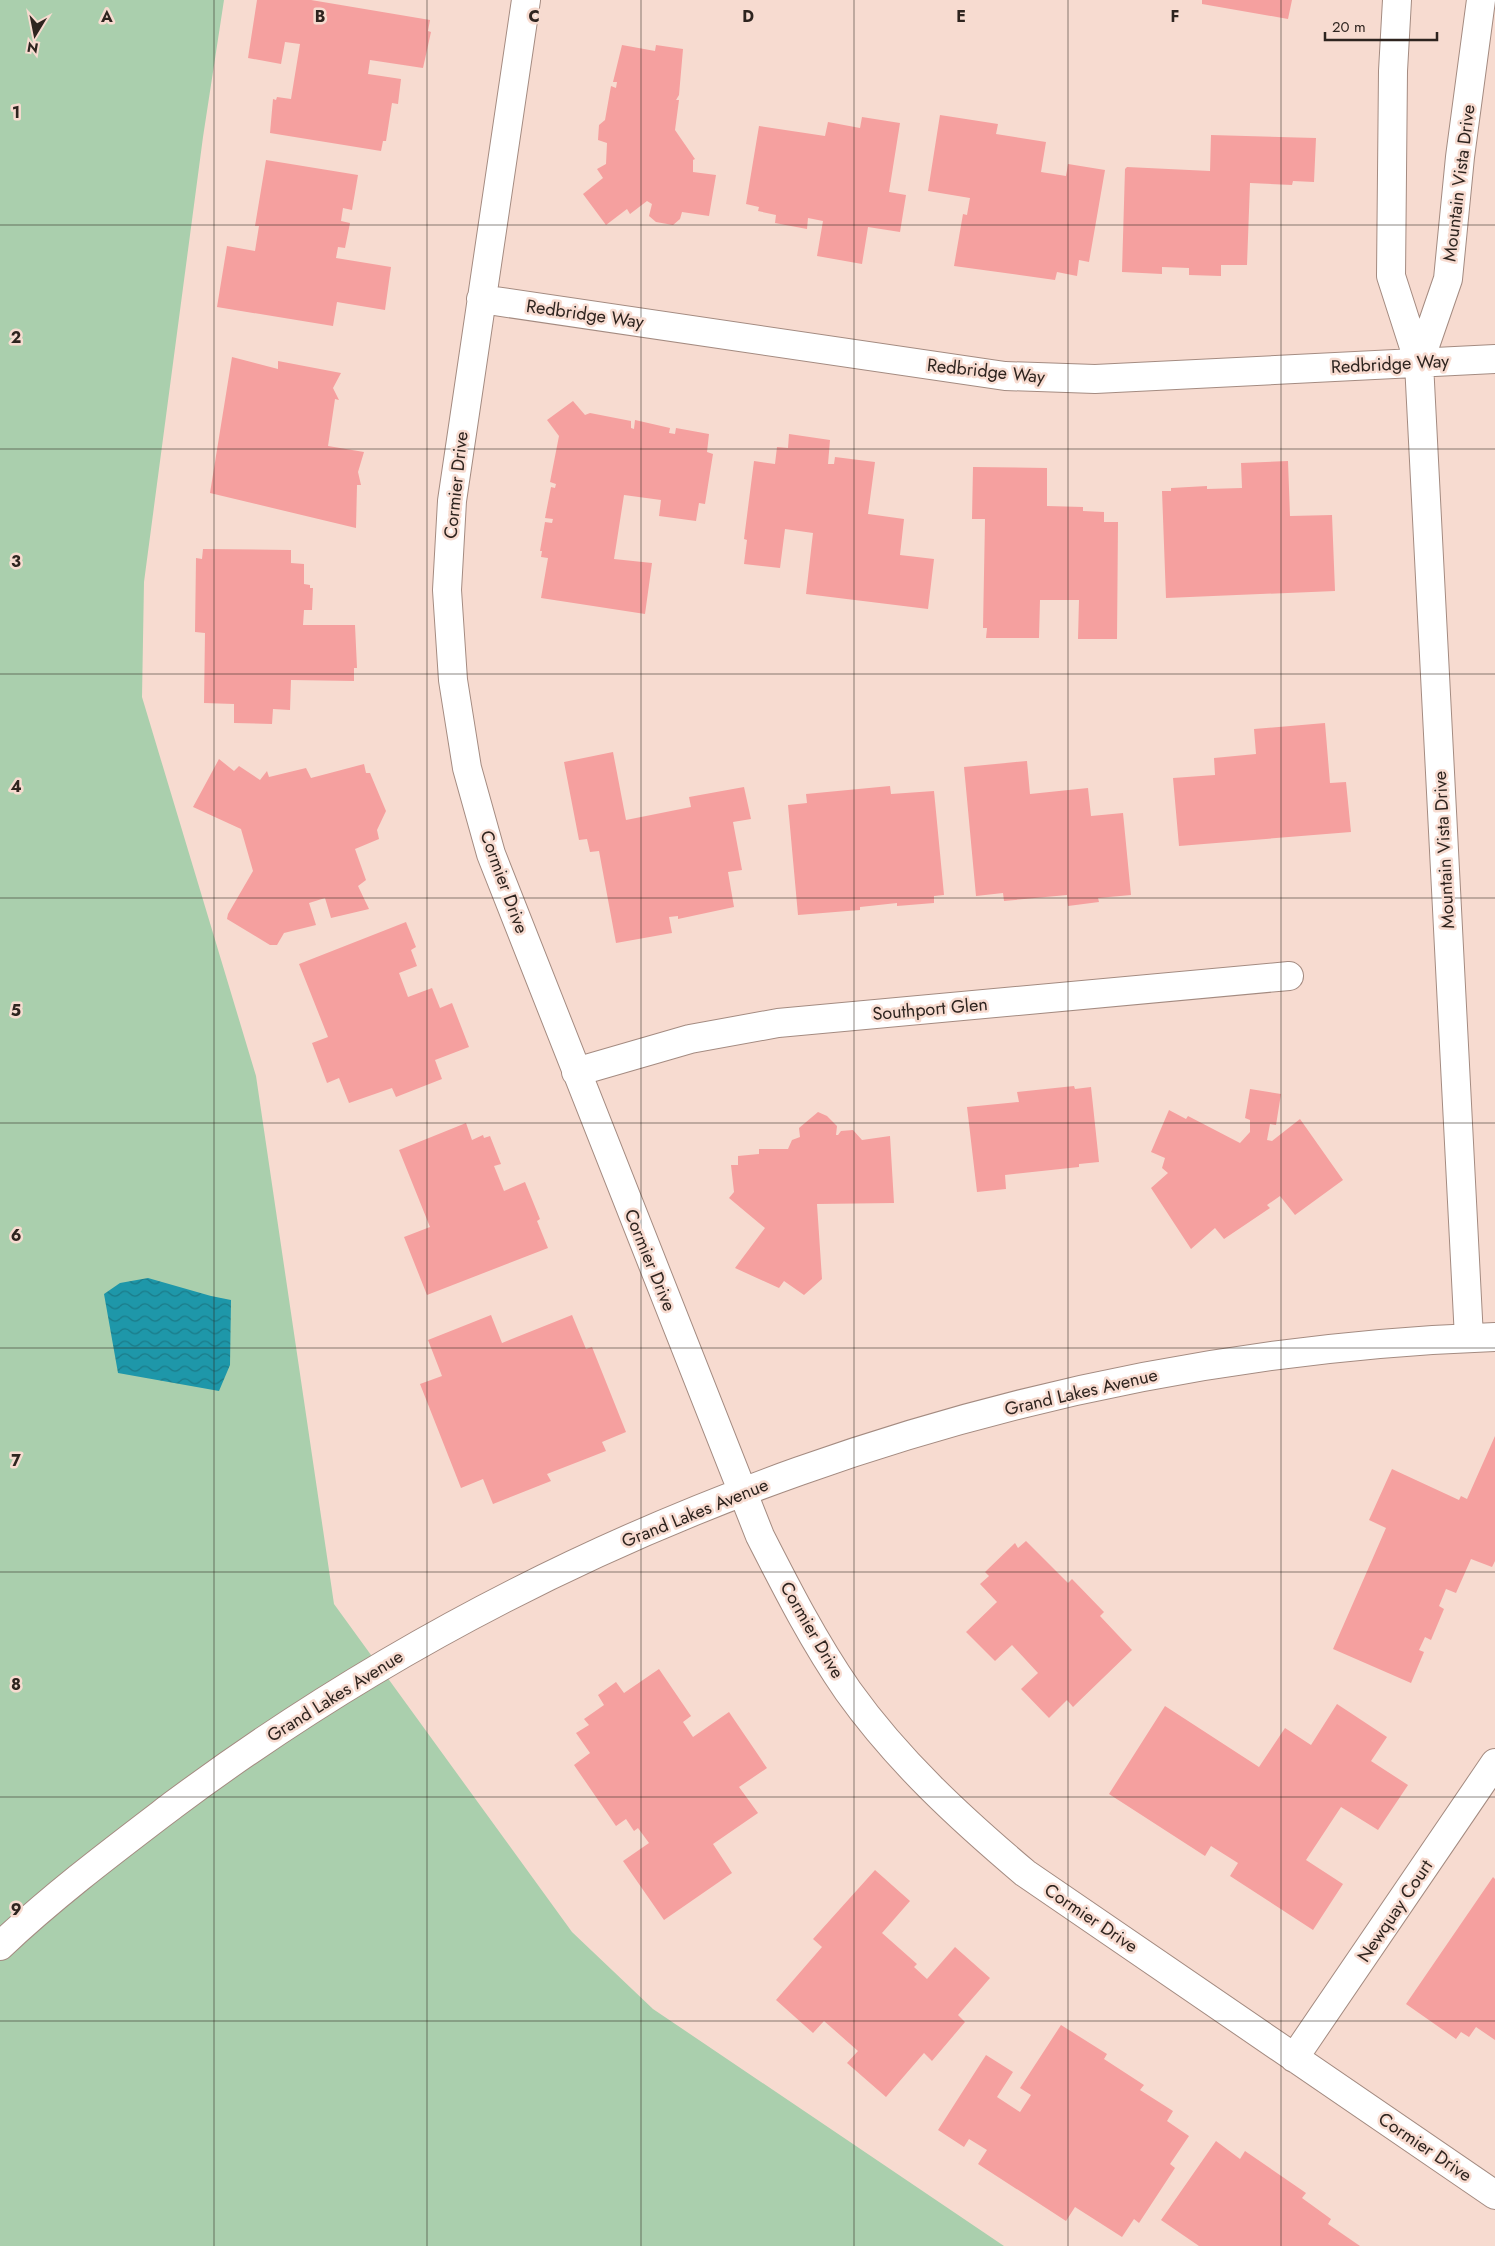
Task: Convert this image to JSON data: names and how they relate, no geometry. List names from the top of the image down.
{
  "streets": {
    "street": [
      "Mountain Vista Drive",
      "Redbridge Way",
      "Cormier Drive",
      "Southport Glen",
      "Grand Lakes Avenue",
      "Newquay Court"
    ]
  },
  "crossings": [
    ["Mountain Vista Drive", "Redbridge Way"],
    ["Mountain Vista Drive", "Grand Lakes Avenue"],
    ["Redbridge Way", "Cormier Drive"],
    ["Cormier Drive", "Southport Glen"],
    ["Cormier Drive", "Grand Lakes Avenue"],
    ["Cormier Drive", "Newquay Court"]
  ],
  "scale_bar": "20 m",
  "north": "bottom",
  "grid": {
    "columns": [
      "A",
      "B",
      "C",
      "D",
      "E",
      "F"
    ],
    "rows": [
      "1",
      "2",
      "3",
      "4",
      "5",
      "6",
      "7",
      "8",
      "9"
    ]
  }
}
